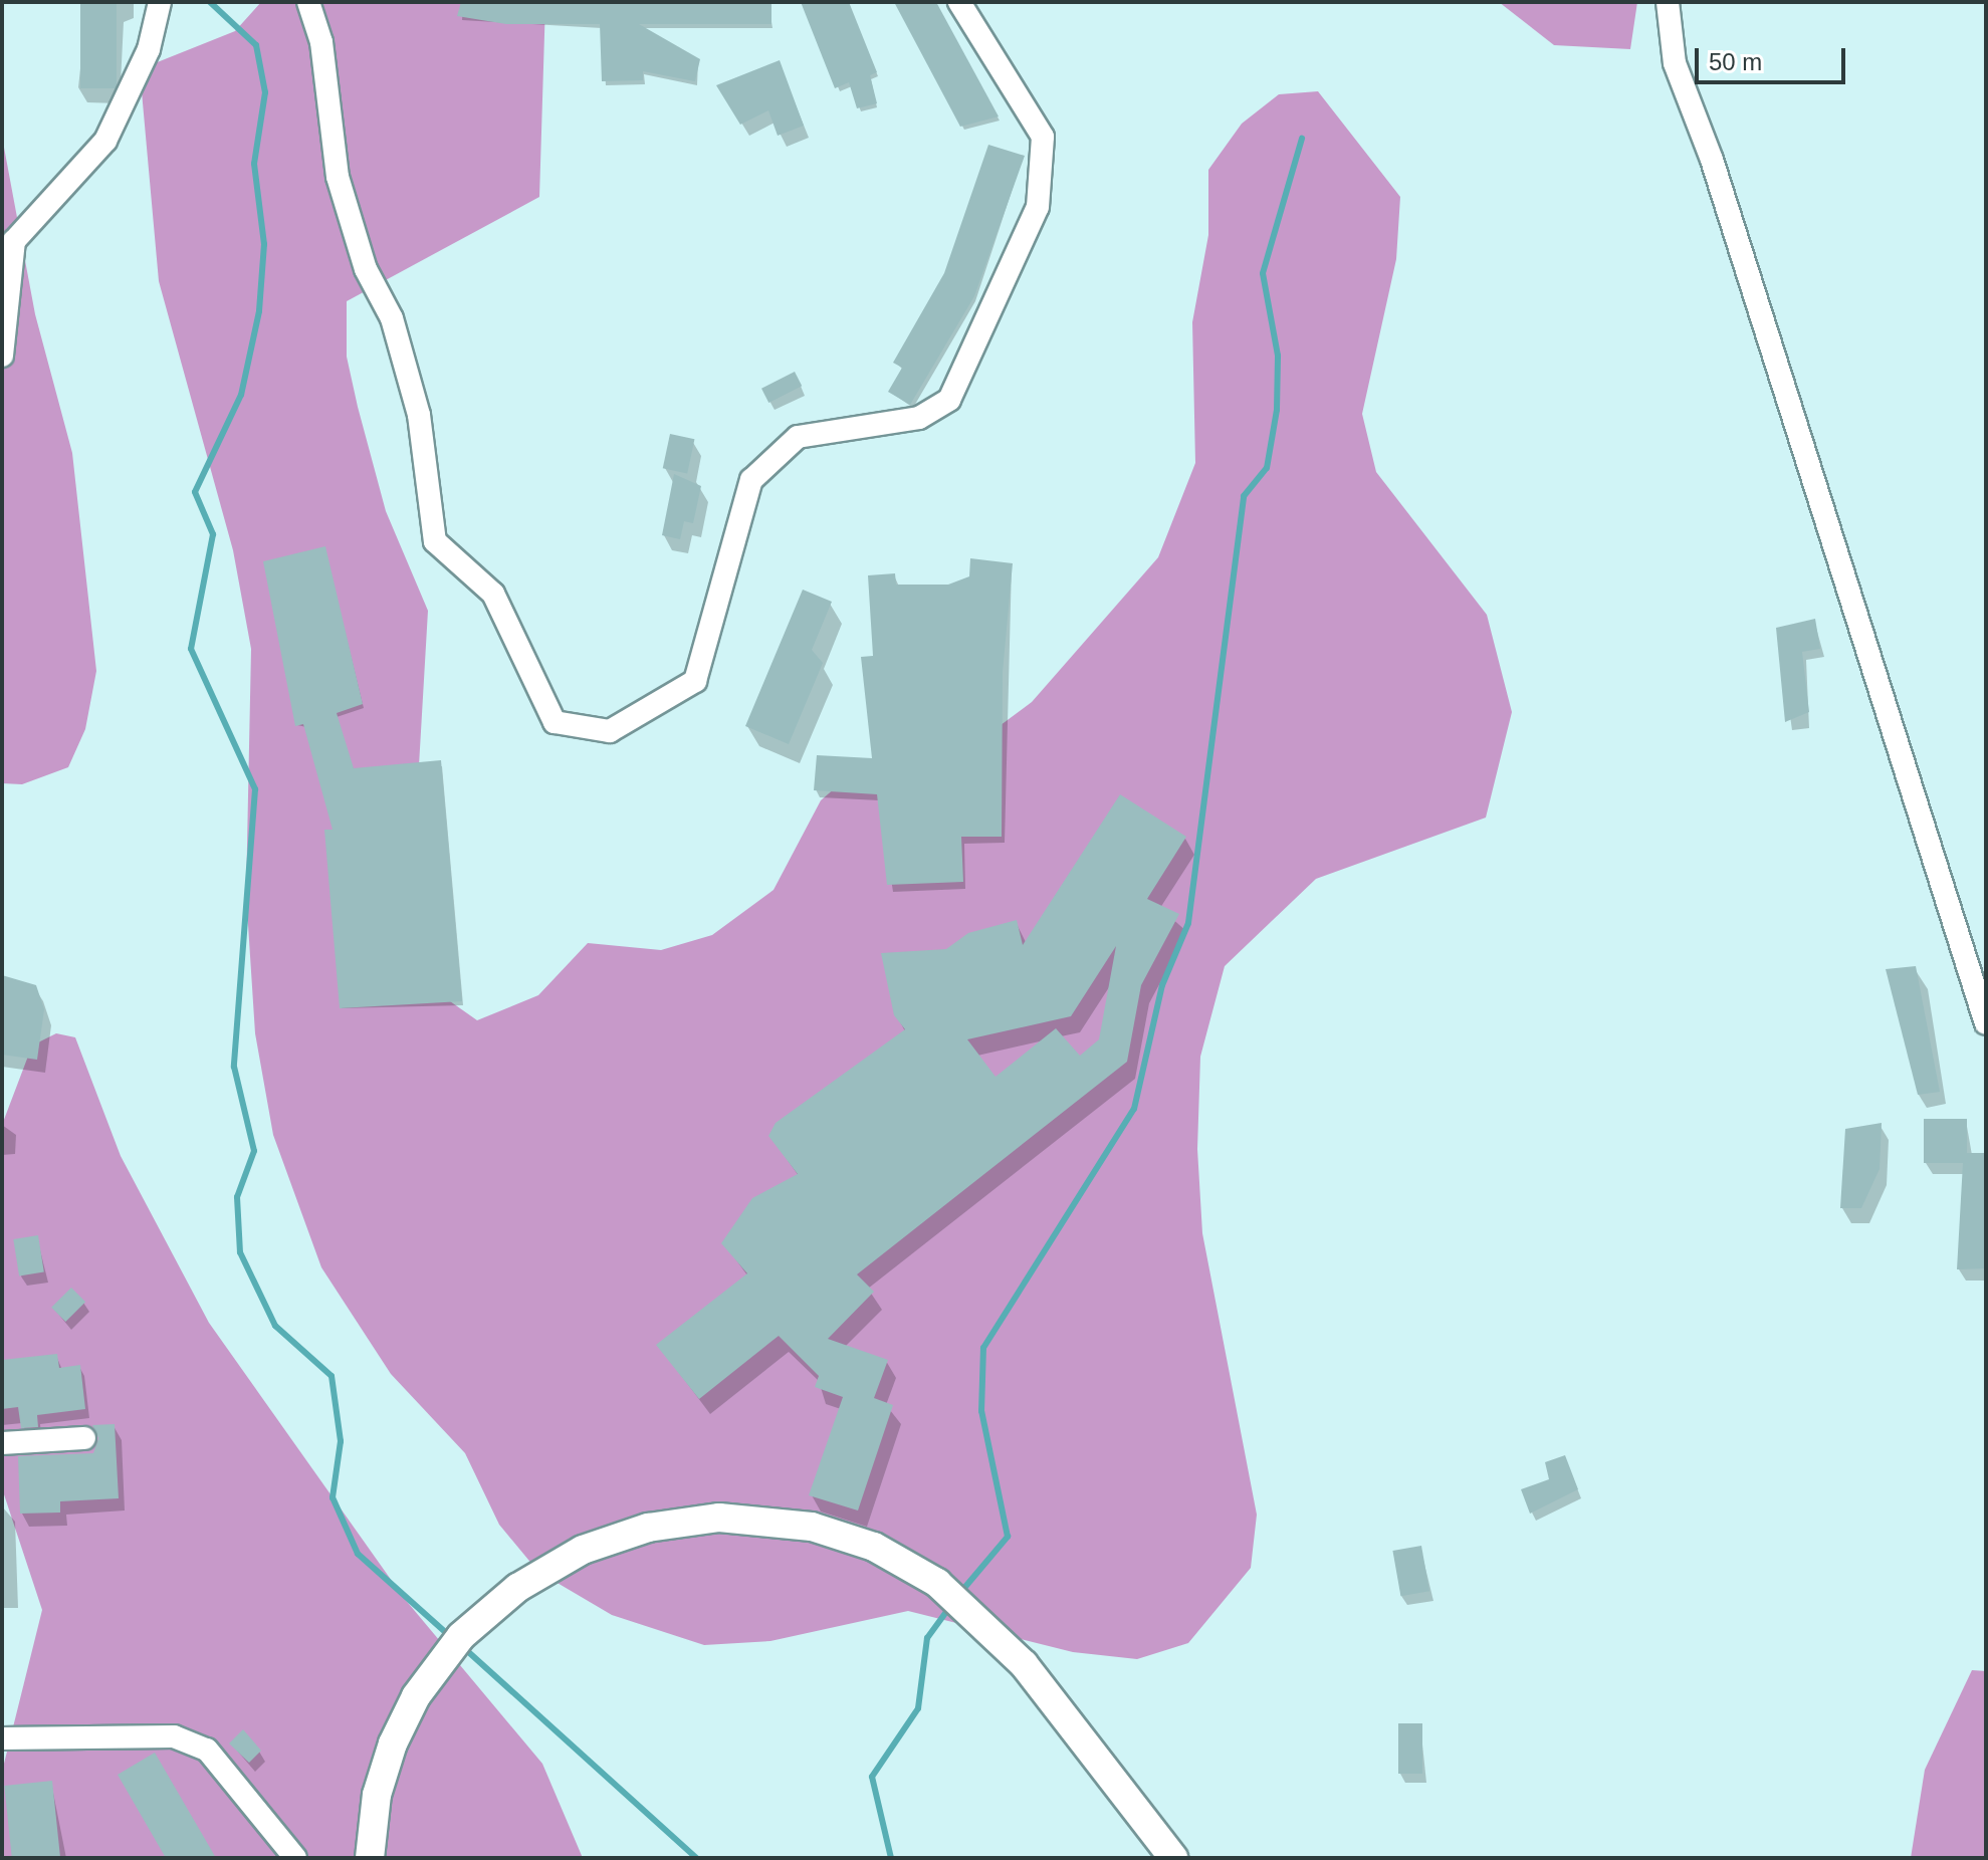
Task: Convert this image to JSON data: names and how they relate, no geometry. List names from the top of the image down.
{
  "scale_bar": "50 m"
}
